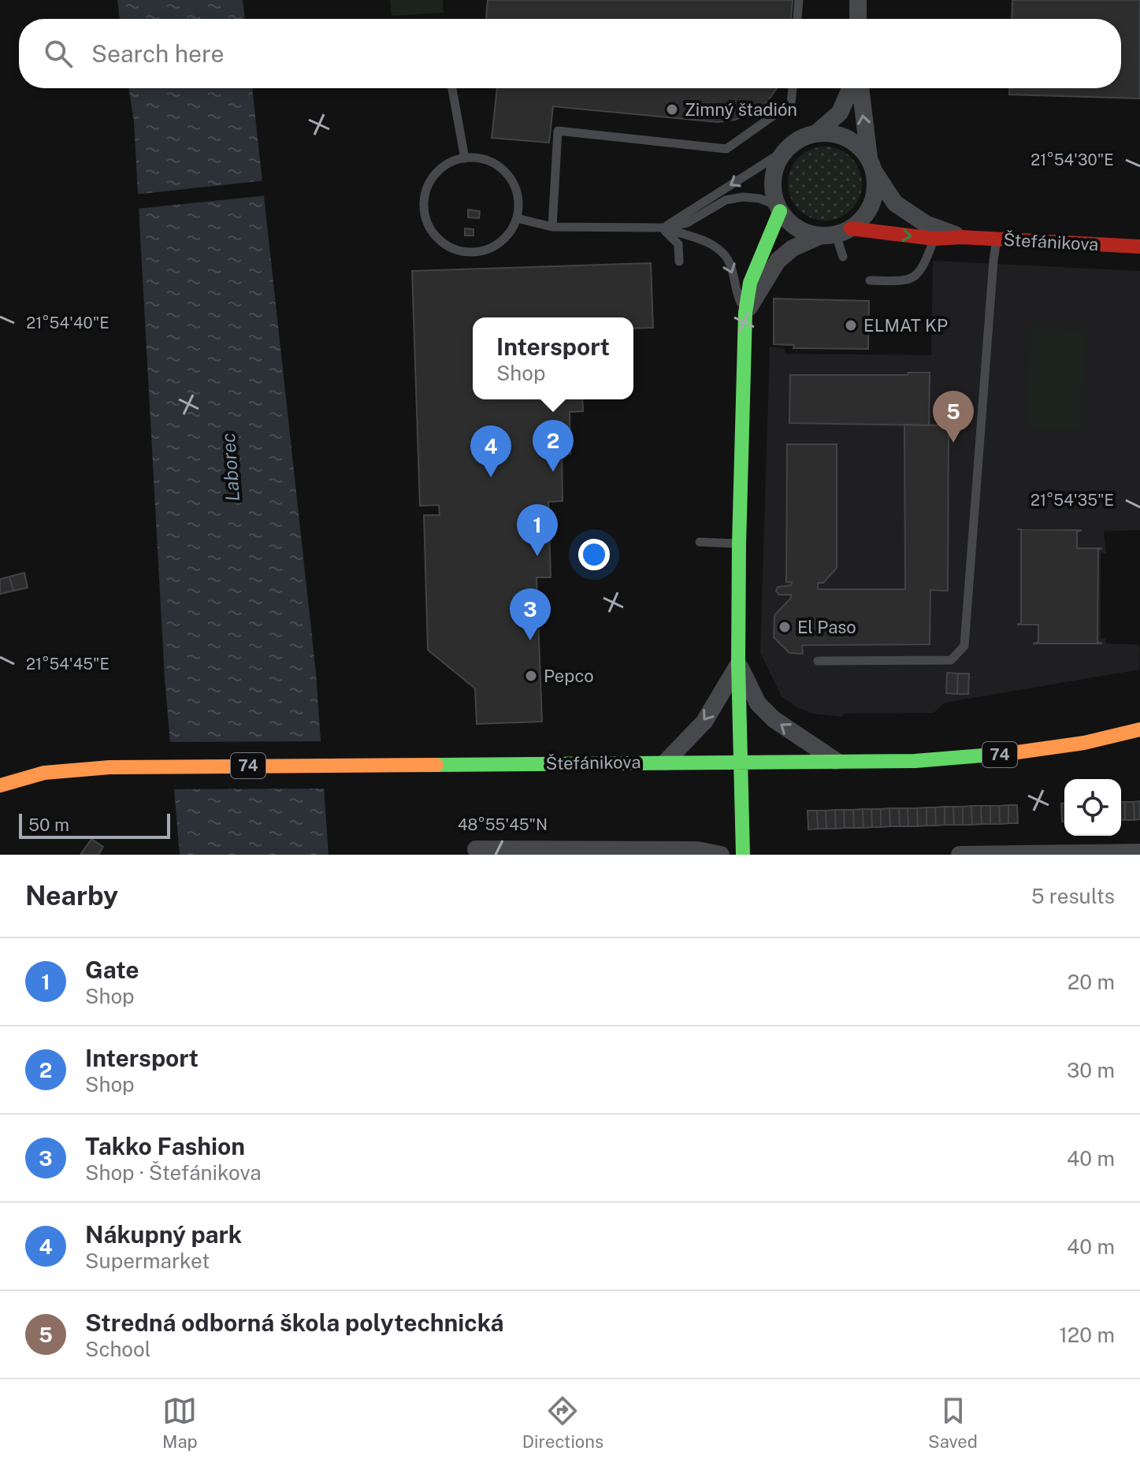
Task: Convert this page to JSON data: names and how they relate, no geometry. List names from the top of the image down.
{
  "streets": {
    "main road": ["Štefánikova", "74"]
  },
  "crossings": [
    ["Štefánikova", "74"]
  ],
  "water": ["Laborec"],
  "places": [
    "Zimný štadión",
    "ELMAT KP",
    "El Paso",
    "Pepco"
  ],
  "scale_bar": "50 m",
  "page": {
    "search": "Search here",
    "popup": ["Intersport", "Shop"],
    "pins": [
      "5",
      "2",
      "4",
      "1",
      "3"
    ],
    "scale": "50 m",
    "heading": ["Nearby", "5 results"],
    "list": [
      {
        "mark": "1",
        "name": "Gate",
        "note": "Shop",
        "value": "20 m"
      },
      {
        "mark": "2",
        "name": "Intersport",
        "note": "Shop",
        "value": "30 m"
      },
      {
        "mark": "3",
        "name": "Takko Fashion",
        "note": "Shop · Štefánikova",
        "value": "40 m"
      },
      {
        "mark": "4",
        "name": "Nákupný park",
        "note": "Supermarket",
        "value": "40 m"
      },
      {
        "mark": "5",
        "name": "Stredná odborná škola polytechnická",
        "note": "School",
        "value": "120 m"
      }
    ],
    "nav": ["Map", "Directions", "Saved"]
  },
  "coordinates": [
    "21°54'30\"E",
    "21°54'40\"E",
    "21°54'35\"E",
    "21°54'45\"E",
    "48°55'45\"N"
  ]
}
